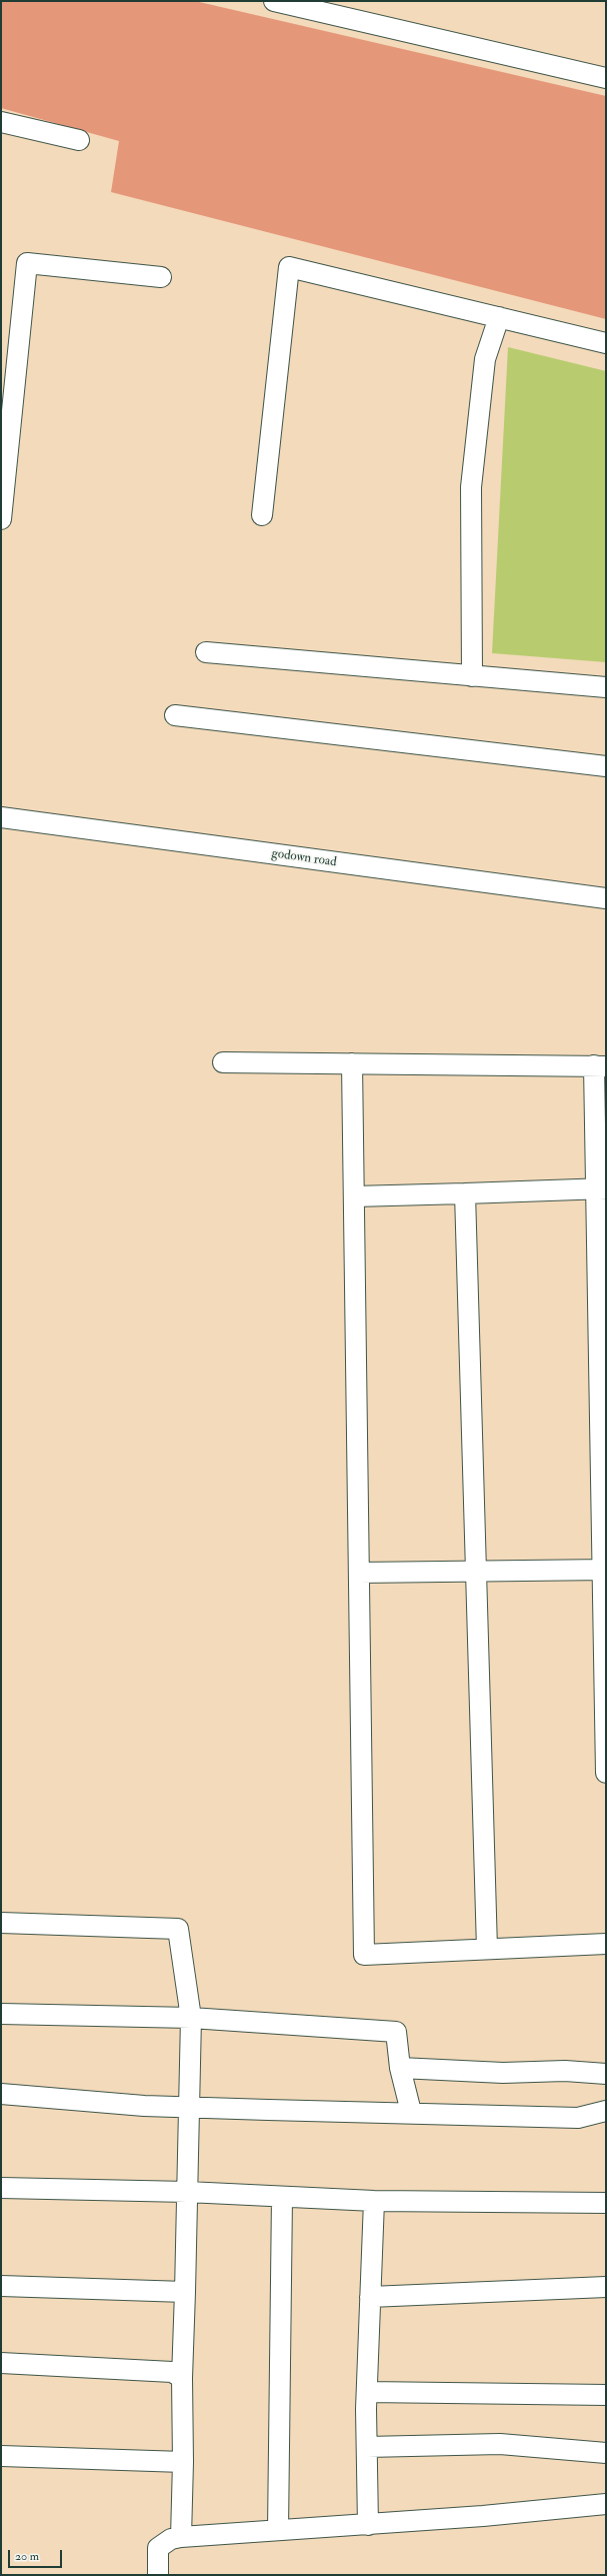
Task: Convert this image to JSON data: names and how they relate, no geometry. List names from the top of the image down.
{
  "streets": {
    "street": ["godown road"]
  },
  "scale_bar": "20 m"
}
